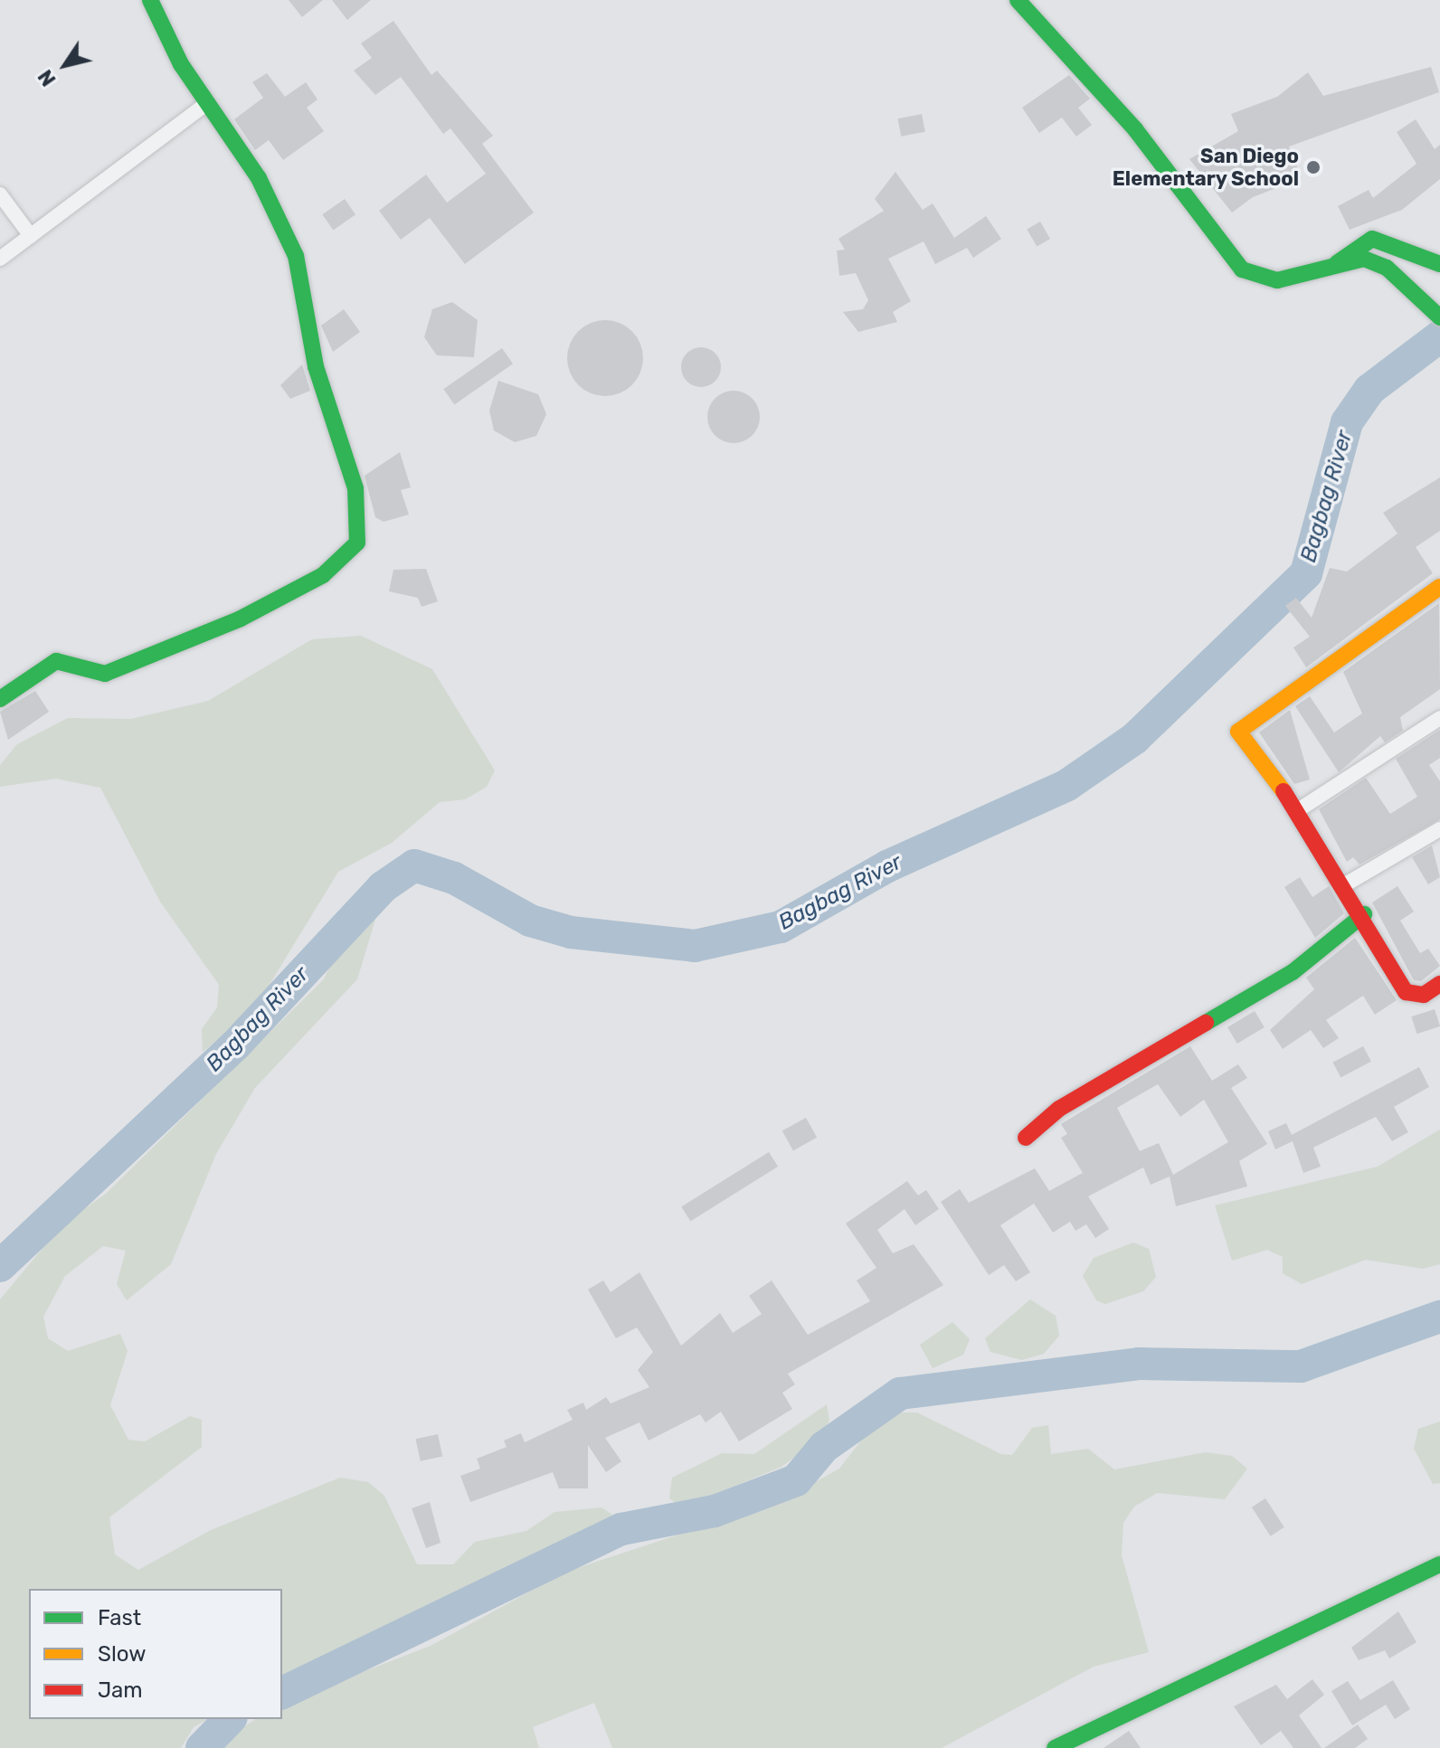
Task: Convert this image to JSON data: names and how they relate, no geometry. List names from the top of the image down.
{
  "water": ["Bagbag River"],
  "places": ["San Diego Elementary School"],
  "legend": ["Fast", "Slow", "Jam"],
  "north": "bottom left"
}
